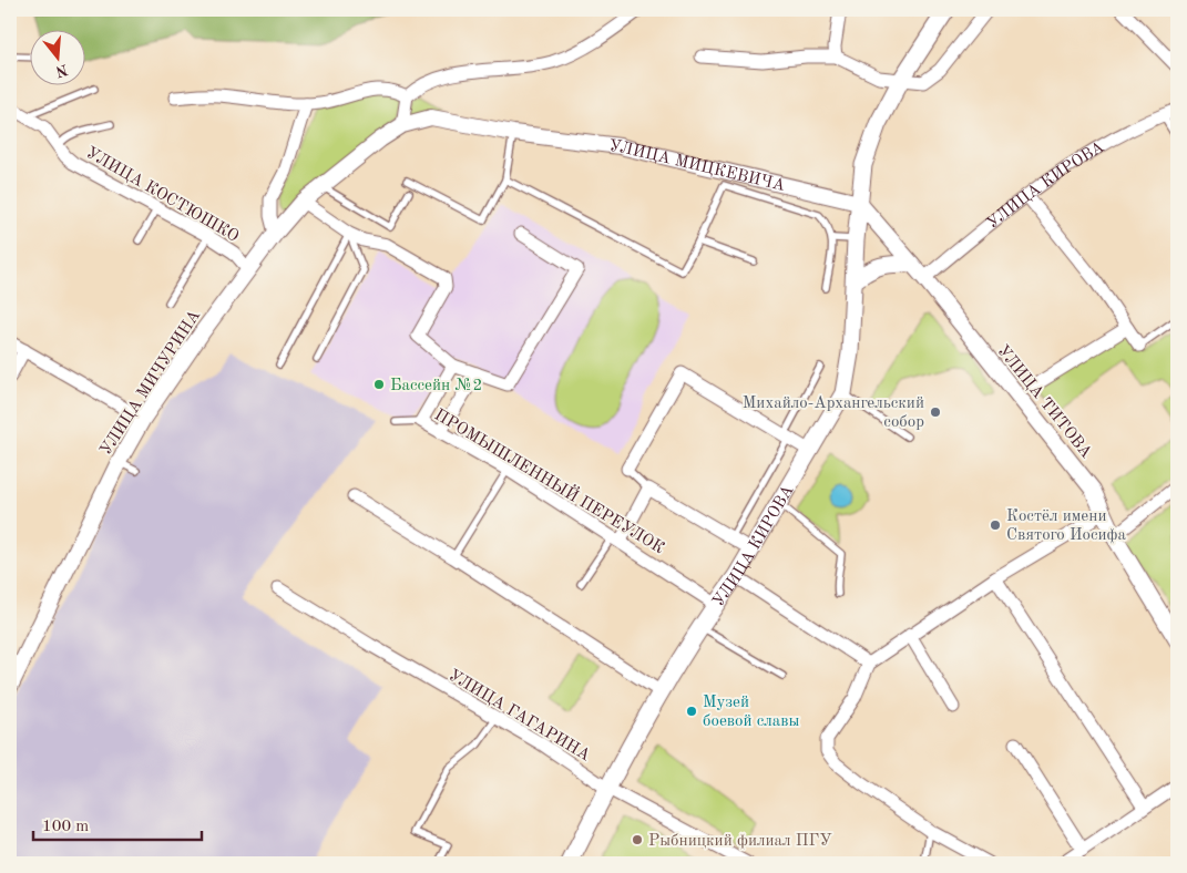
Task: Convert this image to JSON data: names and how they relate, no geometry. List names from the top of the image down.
{
  "streets": {
    "main road": ["УЛИЦА КИРОВА"],
    "street": [
      "УЛИЦА МИЦКЕВИЧА",
      "УЛИЦА КОСТЮШКО",
      "УЛИЦА МИЧУРИНА",
      "УЛИЦА ТИТОВА",
      "ПРОМЫШЛЕННЫЙ ПЕРЕУЛОК",
      "УЛИЦА ГАГАРИНА"
    ]
  },
  "crossings": [
    ["УЛИЦА МИЦКЕВИЧА", "УЛИЦА КИРОВА"],
    ["УЛИЦА МИЦКЕВИЧА", "УЛИЦА МИЧУРИНА"],
    ["УЛИЦА МИЦКЕВИЧА", "УЛИЦА ТИТОВА"],
    ["УЛИЦА КИРОВА", "УЛИЦА ТИТОВА"],
    ["УЛИЦА КИРОВА", "ПРОМЫШЛЕННЫЙ ПЕРЕУЛОК"],
    ["УЛИЦА КИРОВА", "УЛИЦА ГАГАРИНА"],
    ["УЛИЦА КОСТЮШКО", "УЛИЦА МИЧУРИНА"]
  ],
  "places": [
    "Бассейн №2",
    "Михайло-Архангельский собор",
    "Костёл имени Святого Иосифа",
    "Музей боевой славы",
    "Рыбницкий филиал ПГУ"
  ],
  "scale_bar": "100 m",
  "north": "bottom"
}
